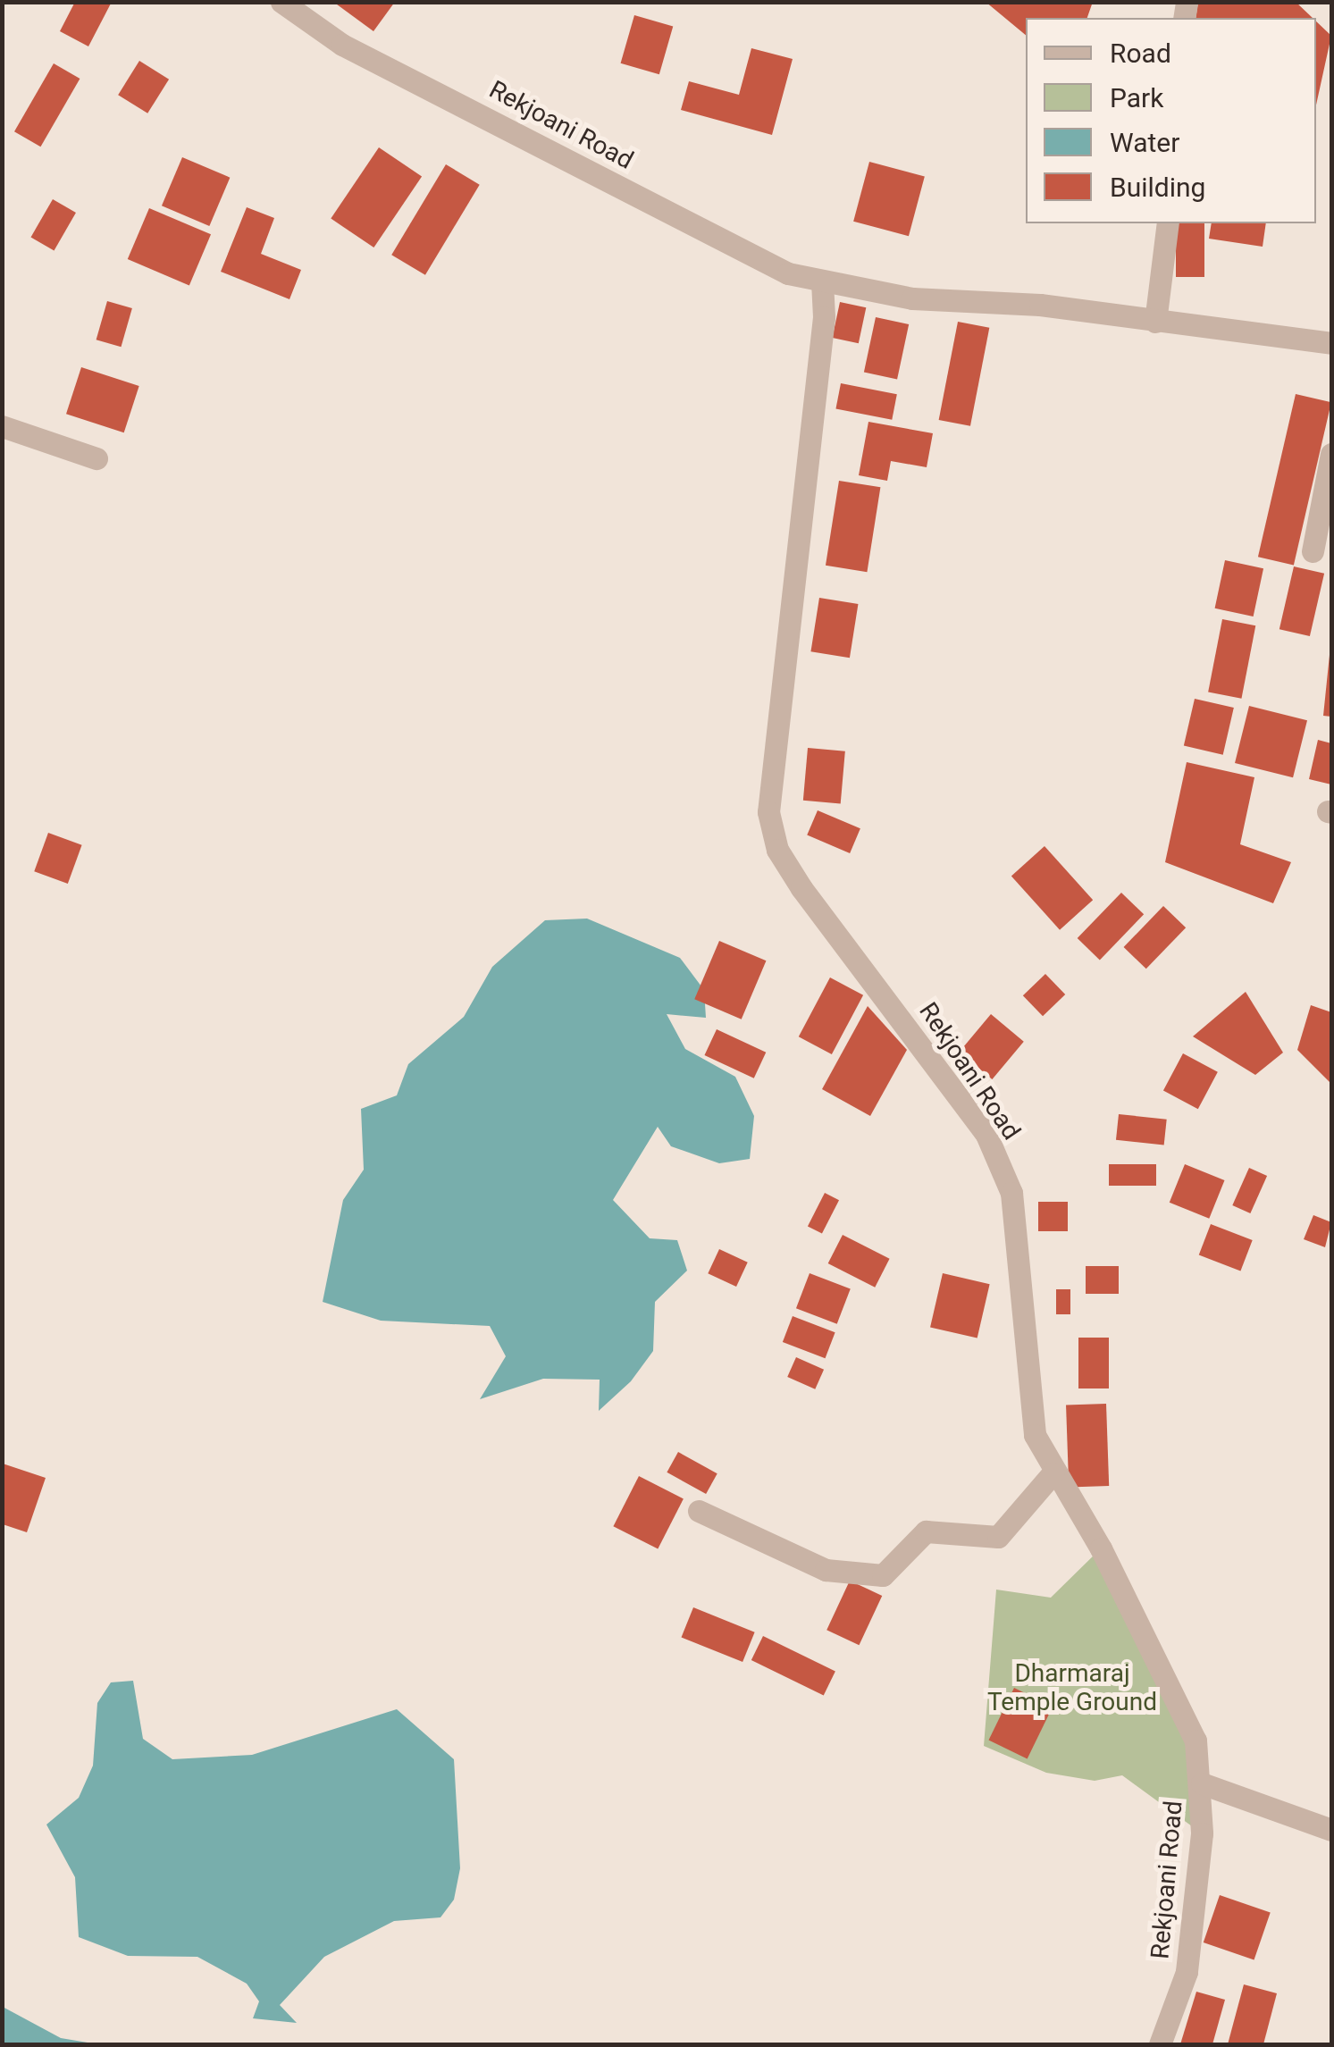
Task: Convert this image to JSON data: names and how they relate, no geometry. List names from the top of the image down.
{
  "streets": {
    "street": ["Rekjoani Road"]
  },
  "parks": ["Dharmaraj Temple Ground"],
  "legend": [
    "Road",
    "Park",
    "Water",
    "Building"
  ]
}
